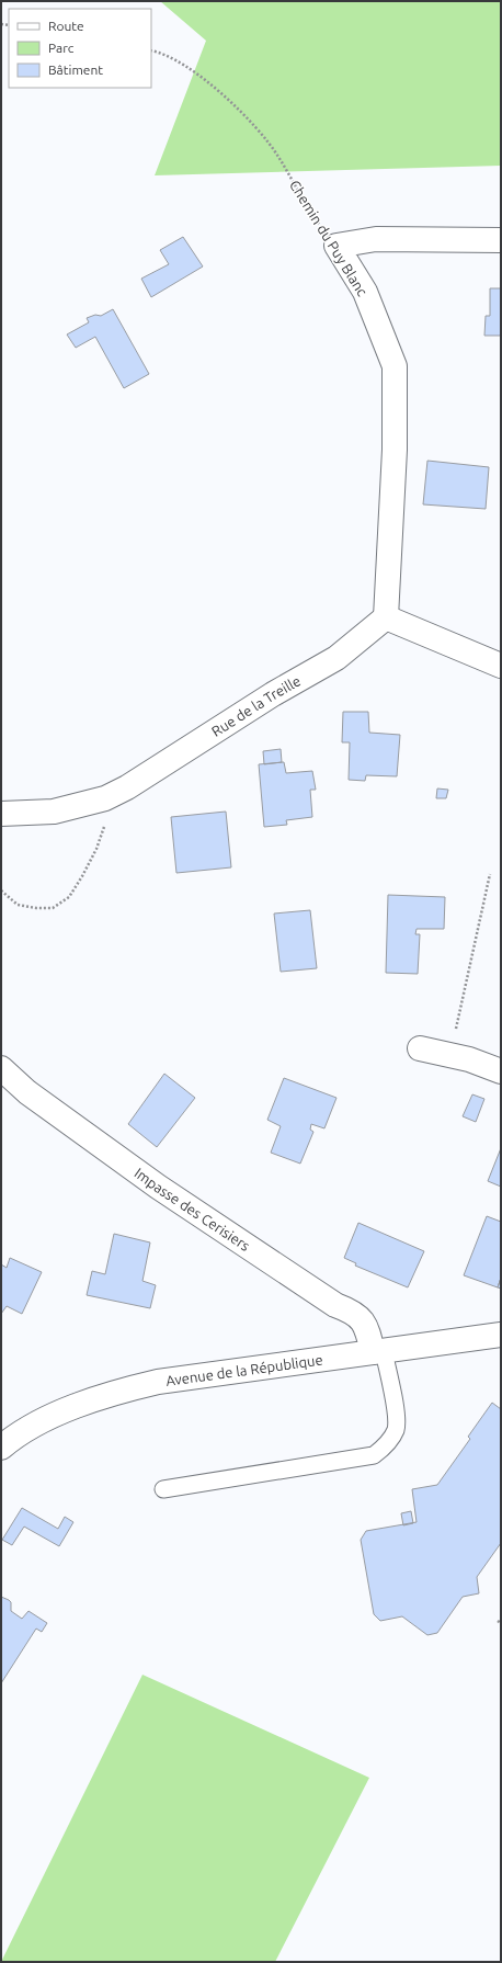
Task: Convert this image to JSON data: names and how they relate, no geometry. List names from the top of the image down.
{
  "streets": {
    "street": [
      "Chemin du Puy Blanc",
      "Rue de la Treille",
      "Impasse des Cerisiers",
      "Avenue de la République"
    ]
  },
  "crossings": [
    ["Chemin du Puy Blanc", "Rue de la Treille"],
    ["Impasse des Cerisiers", "Avenue de la République"]
  ],
  "legend": ["Route", "Parc", "Bâtiment"]
}
